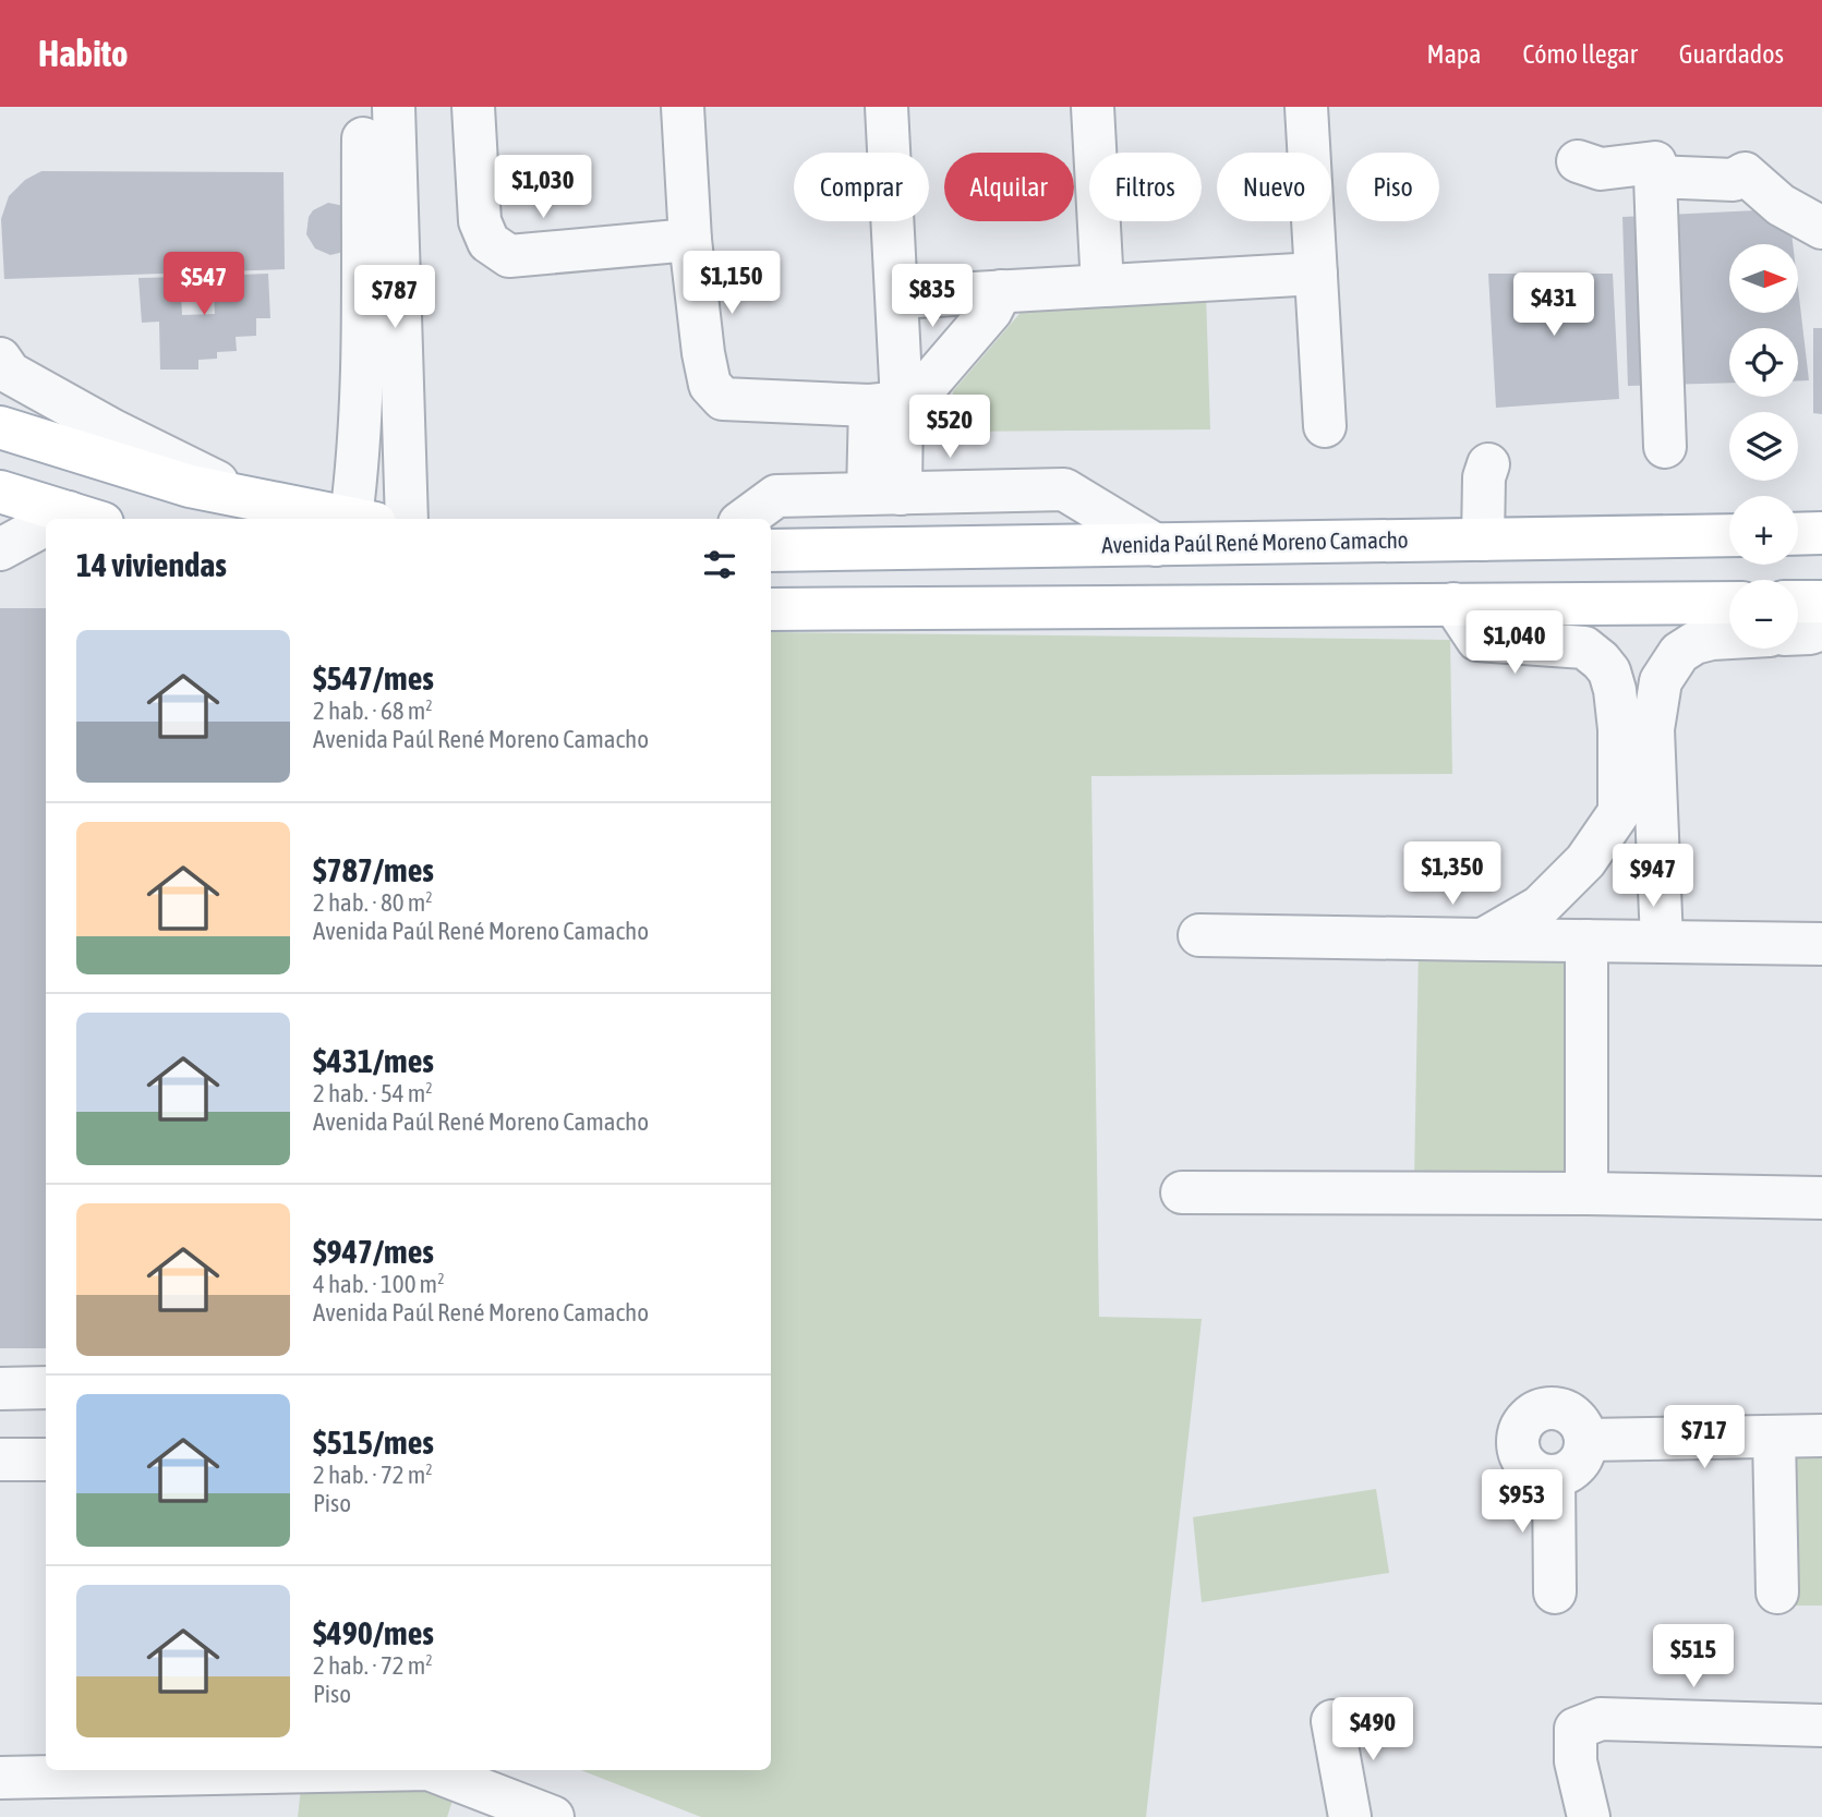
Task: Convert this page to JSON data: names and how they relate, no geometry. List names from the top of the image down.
{
  "streets": {
    "main road": ["Avenida Paúl René Moreno Camacho"]
  },
  "north": "right",
  "page": {
    "header": "Habito",
    "nav": ["Mapa", "Cómo llegar", "Guardados"],
    "chip": [
      "Comprar",
      "Alquilar",
      "Filtros",
      "Nuevo",
      "Piso"
    ],
    "price": [
      "$1,030",
      "$1,150",
      "$547",
      "$835",
      "$787",
      "$431",
      "$520",
      "$1,040",
      "$1,350",
      "$947",
      "$717",
      "$953",
      "$515",
      "$490"
    ],
    "map_buttons": ["+", "−"],
    "heading": "14 viviendas",
    "list": [
      {
        "name": "$547/mes",
        "note": "2 hab. · 68 m² · Avenida Paúl René Moreno Camacho"
      },
      {
        "name": "$787/mes",
        "note": "2 hab. · 80 m² · Avenida Paúl René Moreno Camacho"
      },
      {
        "name": "$431/mes",
        "note": "2 hab. · 54 m² · Avenida Paúl René Moreno Camacho"
      },
      {
        "name": "$947/mes",
        "note": "4 hab. · 100 m² · Avenida Paúl René Moreno Camacho"
      },
      {
        "name": "$515/mes",
        "note": "2 hab. · 72 m² · Piso"
      },
      {
        "name": "$490/mes",
        "note": "2 hab. · 72 m² · Piso"
      }
    ]
  }
}
